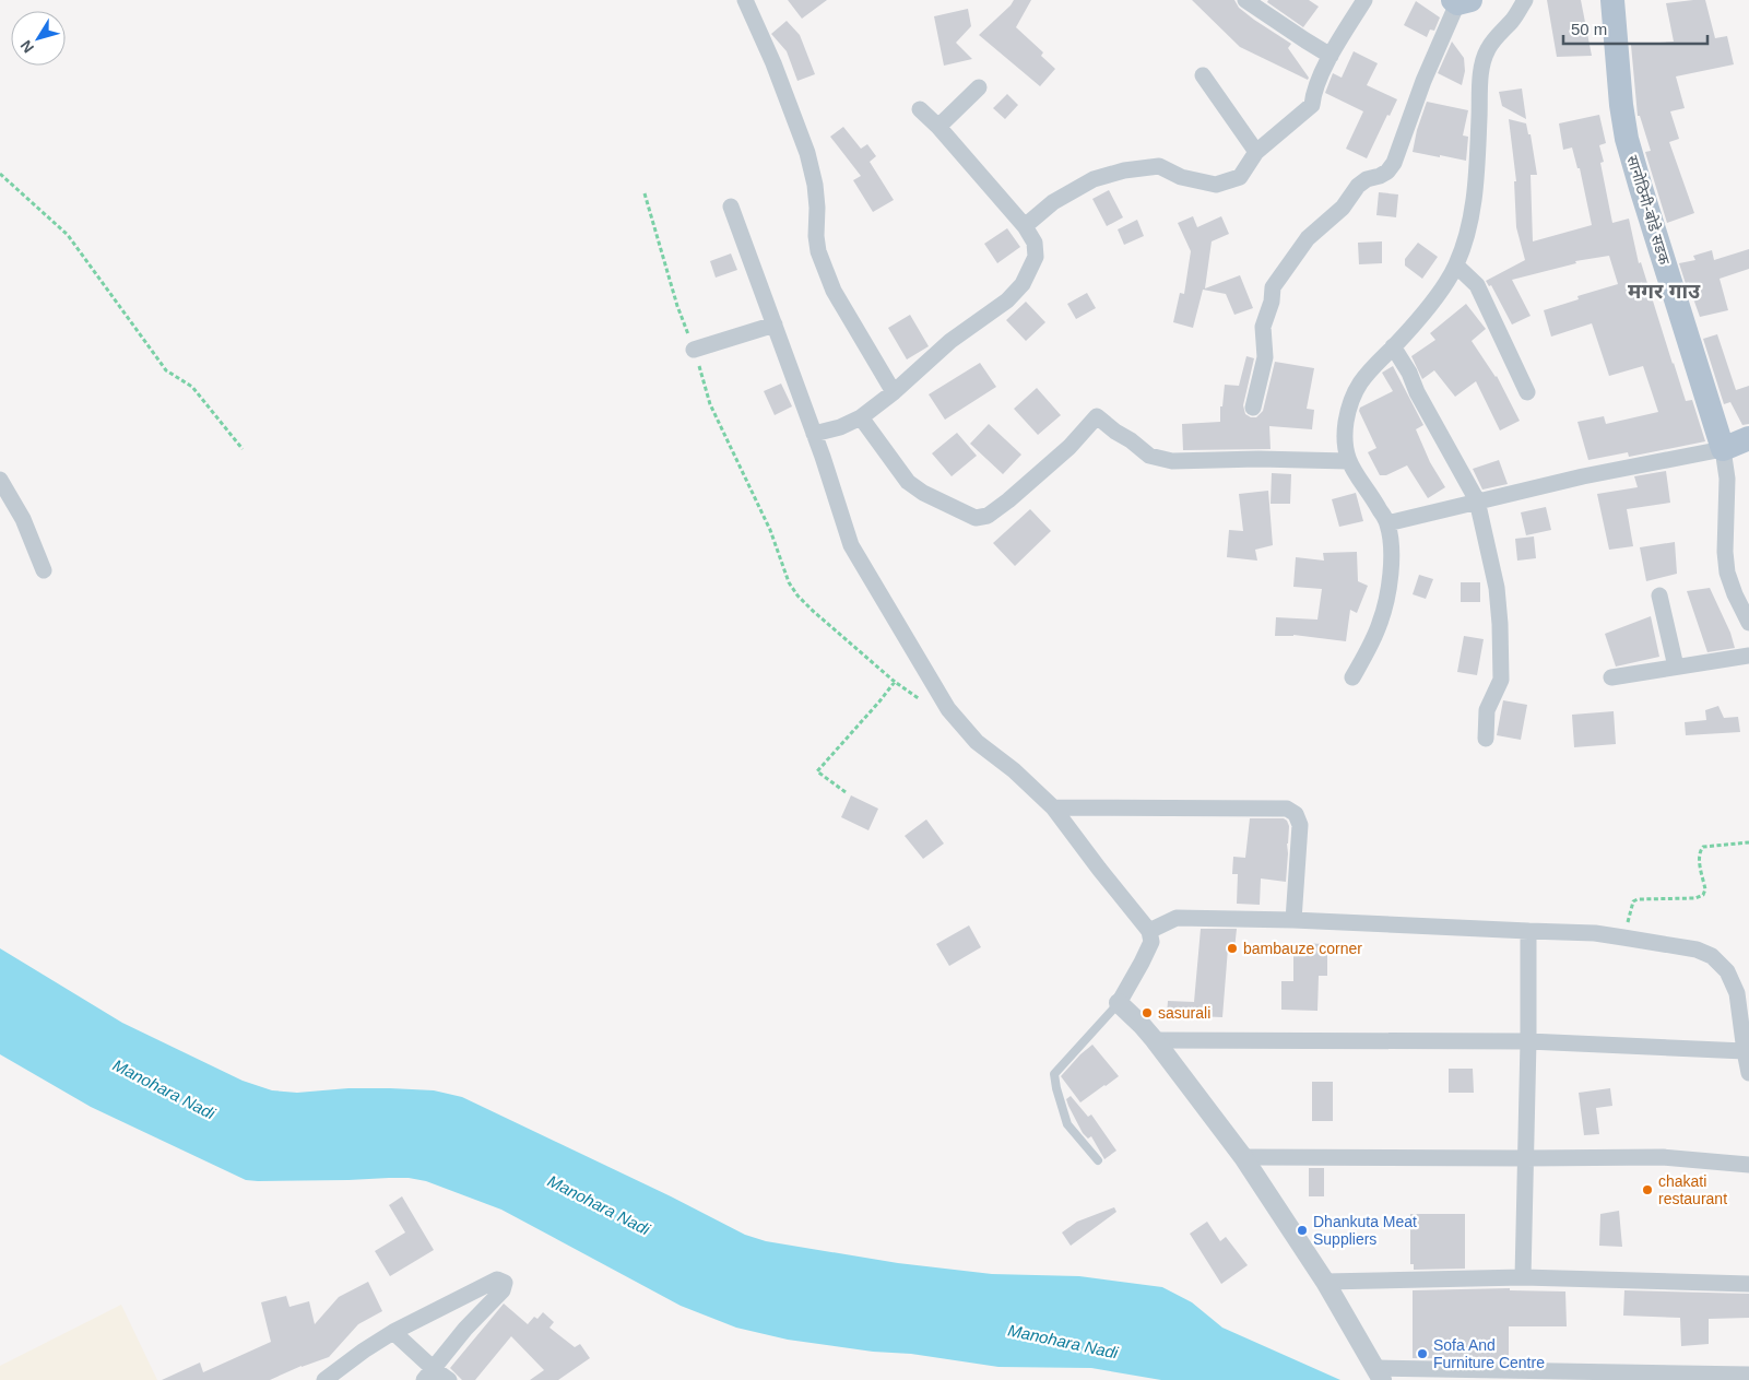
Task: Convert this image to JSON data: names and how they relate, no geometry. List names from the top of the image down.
{
  "streets": {
    "main road": ["सानोठिमी-बोडे सडक"]
  },
  "districts": ["मगर गाउ"],
  "water": ["Manohara Nadi"],
  "places": [
    "bambauze corner",
    "sasurali",
    "chakati restaurant",
    "Dhankuta Meat Suppliers",
    "Sofa And Furniture Centre"
  ],
  "scale_bar": "50 m",
  "north": "bottom left"
}
